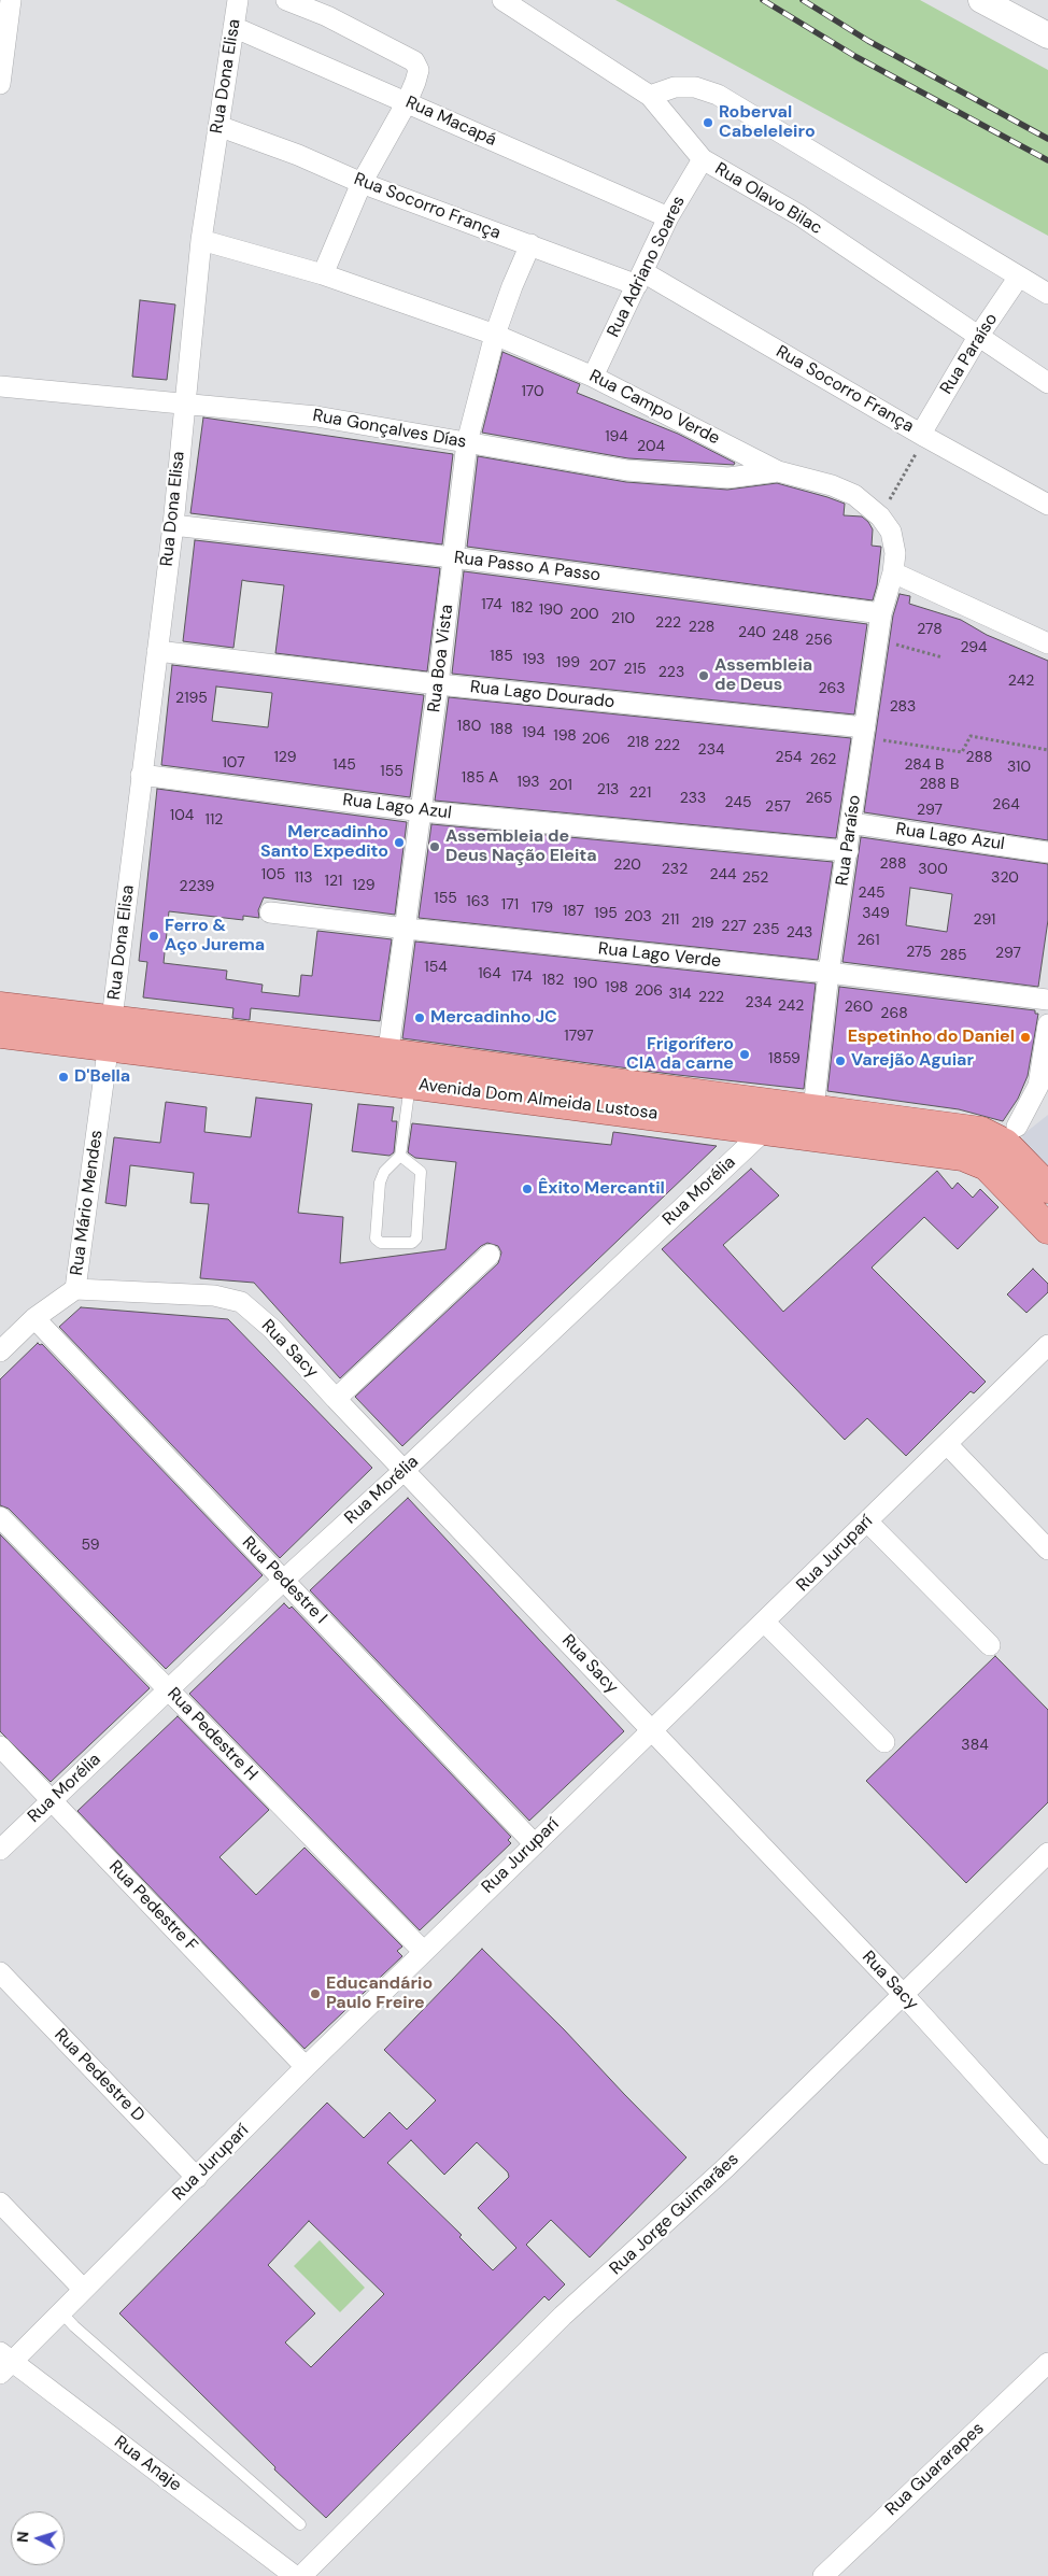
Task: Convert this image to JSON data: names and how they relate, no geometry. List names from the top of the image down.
{
  "streets": {
    "main road": ["Avenida Dom Almeida Lustosa"],
    "street": [
      "Rua Dona Elisa",
      "Rua Macapá",
      "Rua Olavo Bilac",
      "Rua Socorro França",
      "Rua Adriano Soares",
      "Rua Paraíso",
      "Rua Campo Verde",
      "Rua Gonçalves Días",
      "Rua Passo A Passo",
      "Rua Boa Vista",
      "Rua Lago Dourado",
      "Rua Lago Azul",
      "Rua Lago Verde",
      "Rua Morélia",
      "Rua Mário Mendes",
      "Rua Sacy",
      "Rua Juruparí",
      "Rua Pedestre I",
      "Rua Pedestre H",
      "Rua Pedestre F",
      "Rua Pedestre D",
      "Rua Jorge Guimarães",
      "Rua Anaje",
      "Rua Guararapes"
    ]
  },
  "crossings": [
    ["Rua Dona Elisa", "Rua Macapá"],
    ["Rua Dona Elisa", "Rua Socorro França"],
    ["Rua Dona Elisa", "Rua Campo Verde"],
    ["Rua Dona Elisa", "Rua Gonçalves Días"],
    ["Rua Dona Elisa", "Rua Passo A Passo"],
    ["Rua Dona Elisa", "Rua Lago Dourado"],
    ["Rua Dona Elisa", "Rua Lago Azul"],
    ["Rua Dona Elisa", "Avenida Dom Almeida Lustosa"],
    ["Rua Dona Elisa", "Rua Mário Mendes"],
    ["Rua Macapá", "Rua Adriano Soares"],
    ["Rua Olavo Bilac", "Rua Adriano Soares"],
    ["Rua Olavo Bilac", "Rua Paraíso"],
    ["Rua Socorro França", "Rua Adriano Soares"],
    ["Rua Socorro França", "Rua Paraíso"],
    ["Rua Socorro França", "Rua Boa Vista"],
    ["Rua Adriano Soares", "Rua Campo Verde"],
    ["Rua Paraíso", "Rua Campo Verde"],
    ["Rua Paraíso", "Rua Passo A Passo"],
    ["Rua Paraíso", "Rua Lago Dourado"],
    ["Rua Paraíso", "Rua Lago Azul"],
    ["Rua Paraíso", "Rua Lago Verde"],
    ["Rua Paraíso", "Avenida Dom Almeida Lustosa"],
    ["Rua Campo Verde", "Rua Gonçalves Días"],
    ["Rua Campo Verde", "Rua Boa Vista"],
    ["Rua Gonçalves Días", "Rua Boa Vista"],
    ["Rua Passo A Passo", "Rua Boa Vista"],
    ["Rua Boa Vista", "Rua Lago Dourado"],
    ["Rua Boa Vista", "Rua Lago Azul"],
    ["Rua Boa Vista", "Rua Lago Verde"],
    ["Rua Boa Vista", "Avenida Dom Almeida Lustosa"],
    ["Avenida Dom Almeida Lustosa", "Rua Morélia"],
    ["Avenida Dom Almeida Lustosa", "Rua Mário Mendes"],
    ["Rua Morélia", "Rua Sacy"],
    ["Rua Morélia", "Rua Pedestre I"],
    ["Rua Morélia", "Rua Pedestre H"],
    ["Rua Morélia", "Rua Pedestre F"],
    ["Rua Mário Mendes", "Rua Sacy"],
    ["Rua Mário Mendes", "Rua Pedestre I"],
    ["Rua Sacy", "Rua Juruparí"],
    ["Rua Sacy", "Rua Jorge Guimarães"],
    ["Rua Juruparí", "Rua Pedestre I"],
    ["Rua Juruparí", "Rua Pedestre H"],
    ["Rua Juruparí", "Rua Pedestre F"],
    ["Rua Juruparí", "Rua Pedestre D"],
    ["Rua Juruparí", "Rua Anaje"]
  ],
  "places": [
    "Roberval Cabeleleiro",
    "Assembleia de Deus",
    "Mercadinho Santo Expedito",
    "Assembleia de Deus Nação Eleita",
    "Ferro & Aço Jurema",
    "Mercadinho JC",
    "Espetinho do Daniel",
    "Frigorífero CIA da carne",
    "Varejão Aguiar",
    "D'Bella",
    "Êxito Mercantil",
    "Educandário Paulo Freire"
  ],
  "house_numbers": [
    "170",
    "194",
    "204",
    "174",
    "182",
    "190",
    "200",
    "210",
    "222",
    "228",
    "278",
    "240",
    "248",
    "256",
    "294",
    "185",
    "193",
    "199",
    "207",
    "215",
    "223",
    "242",
    "263",
    "2195",
    "283",
    "180",
    "188",
    "194",
    "198",
    "206",
    "218",
    "222",
    "234",
    "129",
    "254",
    "288",
    "262",
    "107",
    "145",
    "284 B",
    "310",
    "155",
    "185 A",
    "193",
    "288 B",
    "201",
    "213",
    "221",
    "233",
    "265",
    "245",
    "264",
    "257",
    "297",
    "104",
    "112",
    "288",
    "220",
    "232",
    "300",
    "105",
    "244",
    "113",
    "252",
    "320",
    "121",
    "129",
    "2239",
    "245",
    "155",
    "163",
    "171",
    "179",
    "187",
    "195",
    "349",
    "203",
    "211",
    "291",
    "219",
    "227",
    "235",
    "243",
    "261",
    "275",
    "297",
    "285",
    "154",
    "164",
    "174",
    "182",
    "190",
    "198",
    "206",
    "314",
    "222",
    "234",
    "242",
    "260",
    "268",
    "1797",
    "1859",
    "59",
    "384"
  ],
  "north": "left"
}
